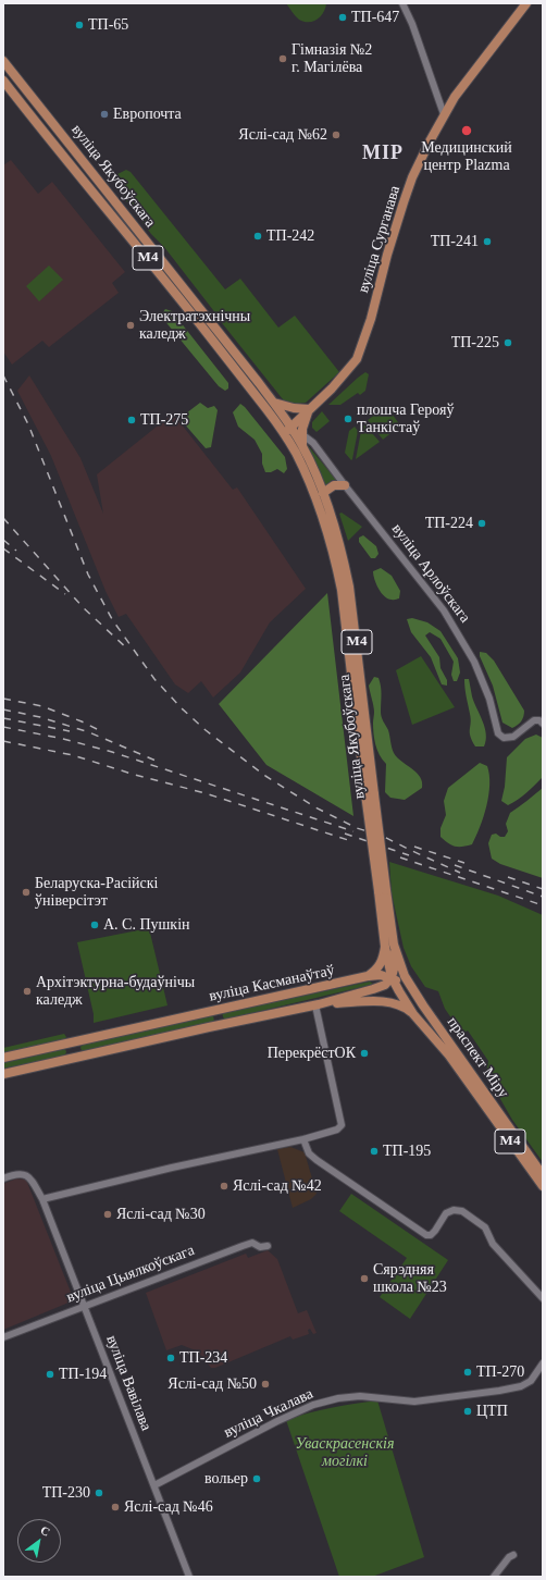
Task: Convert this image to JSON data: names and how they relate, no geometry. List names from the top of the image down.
{
  "streets": {
    "main road": [
      "вуліца Якубоўскага",
      "вуліца Сурганава",
      "М4",
      "вуліца Касманаўтаў",
      "праспект Міру"
    ],
    "street": [
      "вуліца Арлоўскага",
      "вуліца Цыялкоўскага",
      "вуліца Вавілава",
      "вуліца Чкалава"
    ]
  },
  "crossings": [
    ["вуліца Якубоўскага", "вуліца Сурганава"],
    ["вуліца Якубоўскага", "праспект Міру"],
    ["вуліца Касманаўтаў", "праспект Міру"],
    ["вуліца Цыялкоўскага", "вуліца Вавілава"],
    ["вуліца Вавілава", "вуліца Чкалава"]
  ],
  "districts": ["МІР"],
  "parks": ["Уваскрасенскія могілкі"],
  "places": [
    "ТП-647",
    "ТП-65",
    "Гімназія №2 г. Магілёва",
    "Европочта",
    "Медицинский центр Plazma",
    "Яслі-сад №62",
    "ТП-242",
    "ТП-241",
    "Электратэхнічны каледж",
    "ТП-225",
    "плошча Герояў Танкістаў",
    "ТП-275",
    "ТП-224",
    "Беларуска-Расійскі ўніверсітэт",
    "А. С. Пушкін",
    "Архітэктурна-будаўнічы каледж",
    "ПерекрёстОК",
    "ТП-195",
    "Яслі-сад №42",
    "Яслі-сад №30",
    "Сярэдняя школа №23",
    "ТП-234",
    "ТП-270",
    "ТП-194",
    "Яслі-сад №50",
    "ЦТП",
    "вольер",
    "ТП-230",
    "Яслі-сад №46"
  ],
  "north": "top right"
}
